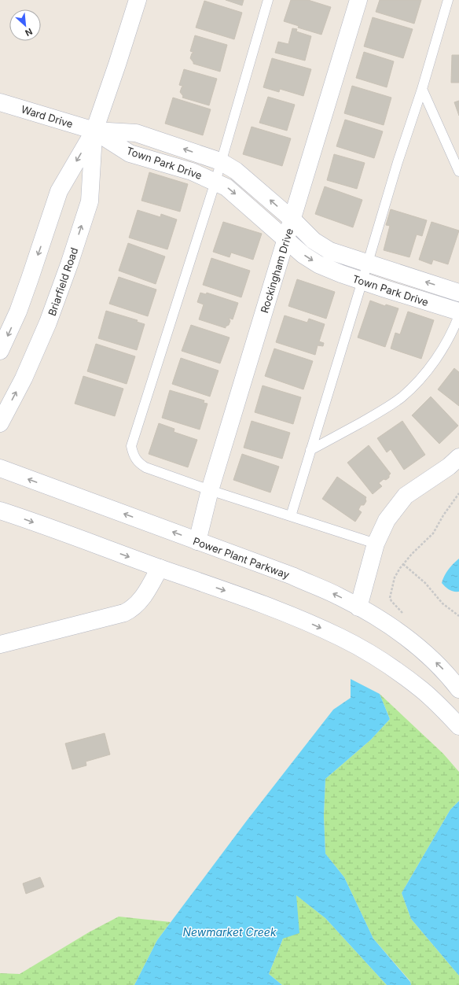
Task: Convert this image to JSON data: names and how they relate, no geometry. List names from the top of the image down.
{
  "streets": {
    "street": [
      "Ward Drive",
      "Town Park Drive",
      "Rockingham Drive",
      "Briarfield Road",
      "Power Plant Parkway"
    ]
  },
  "crossings": [
    ["Ward Drive", "Town Park Drive"],
    ["Ward Drive", "Briarfield Road"],
    ["Town Park Drive", "Rockingham Drive"],
    ["Town Park Drive", "Briarfield Road"],
    ["Rockingham Drive", "Power Plant Parkway"]
  ],
  "water": ["Newmarket Creek"],
  "north": "bottom right"
}
